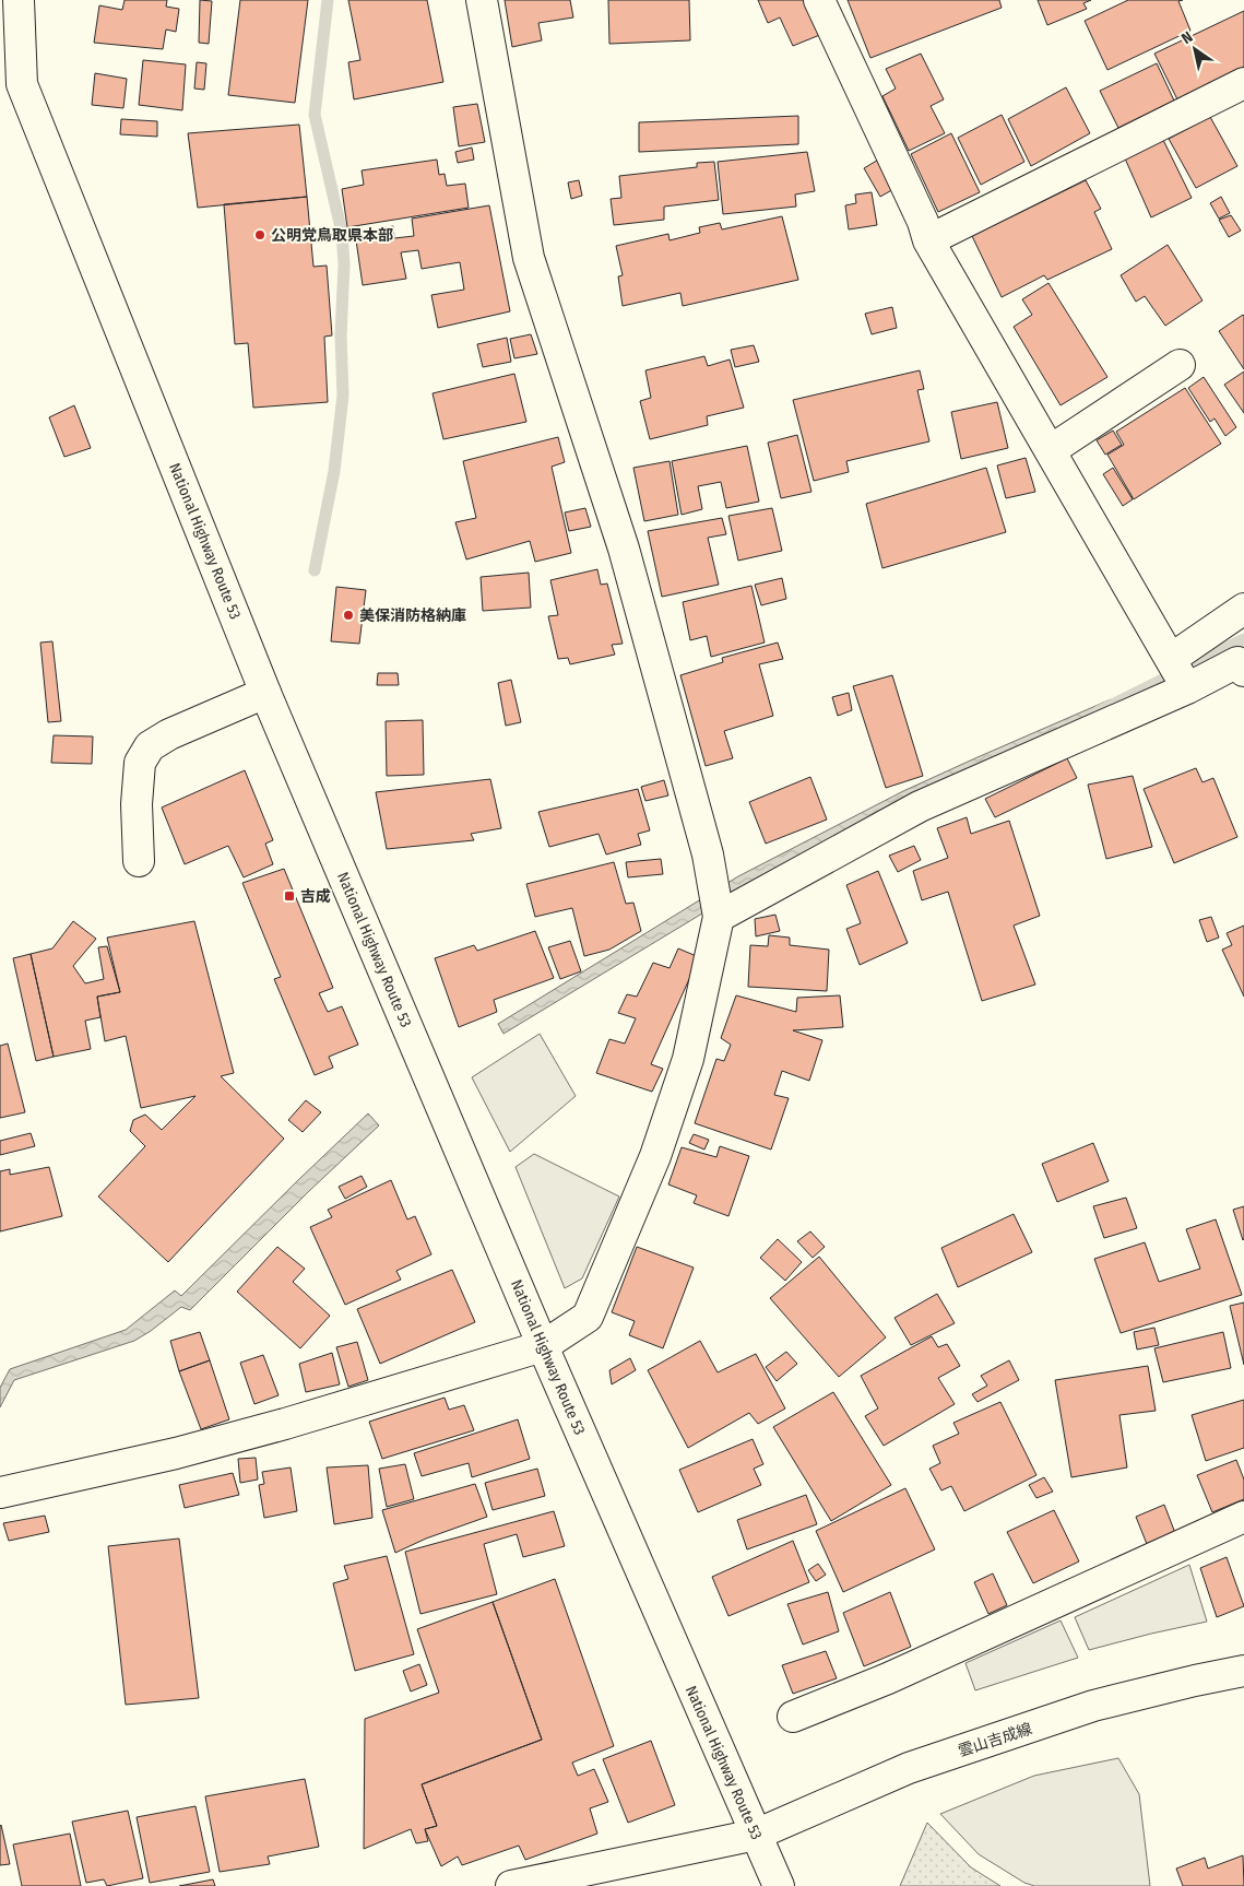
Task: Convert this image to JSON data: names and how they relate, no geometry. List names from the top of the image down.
{
  "streets": {
    "main road": ["National Highway Route 53", "雲山吉成線"]
  },
  "crossings": [
    ["National Highway Route 53", "雲山吉成線"]
  ],
  "places": {
    "other": ["公明党鳥取県本部", "美保消防格納庫"],
    "transit": ["吉成"]
  },
  "north": "top left"
}
